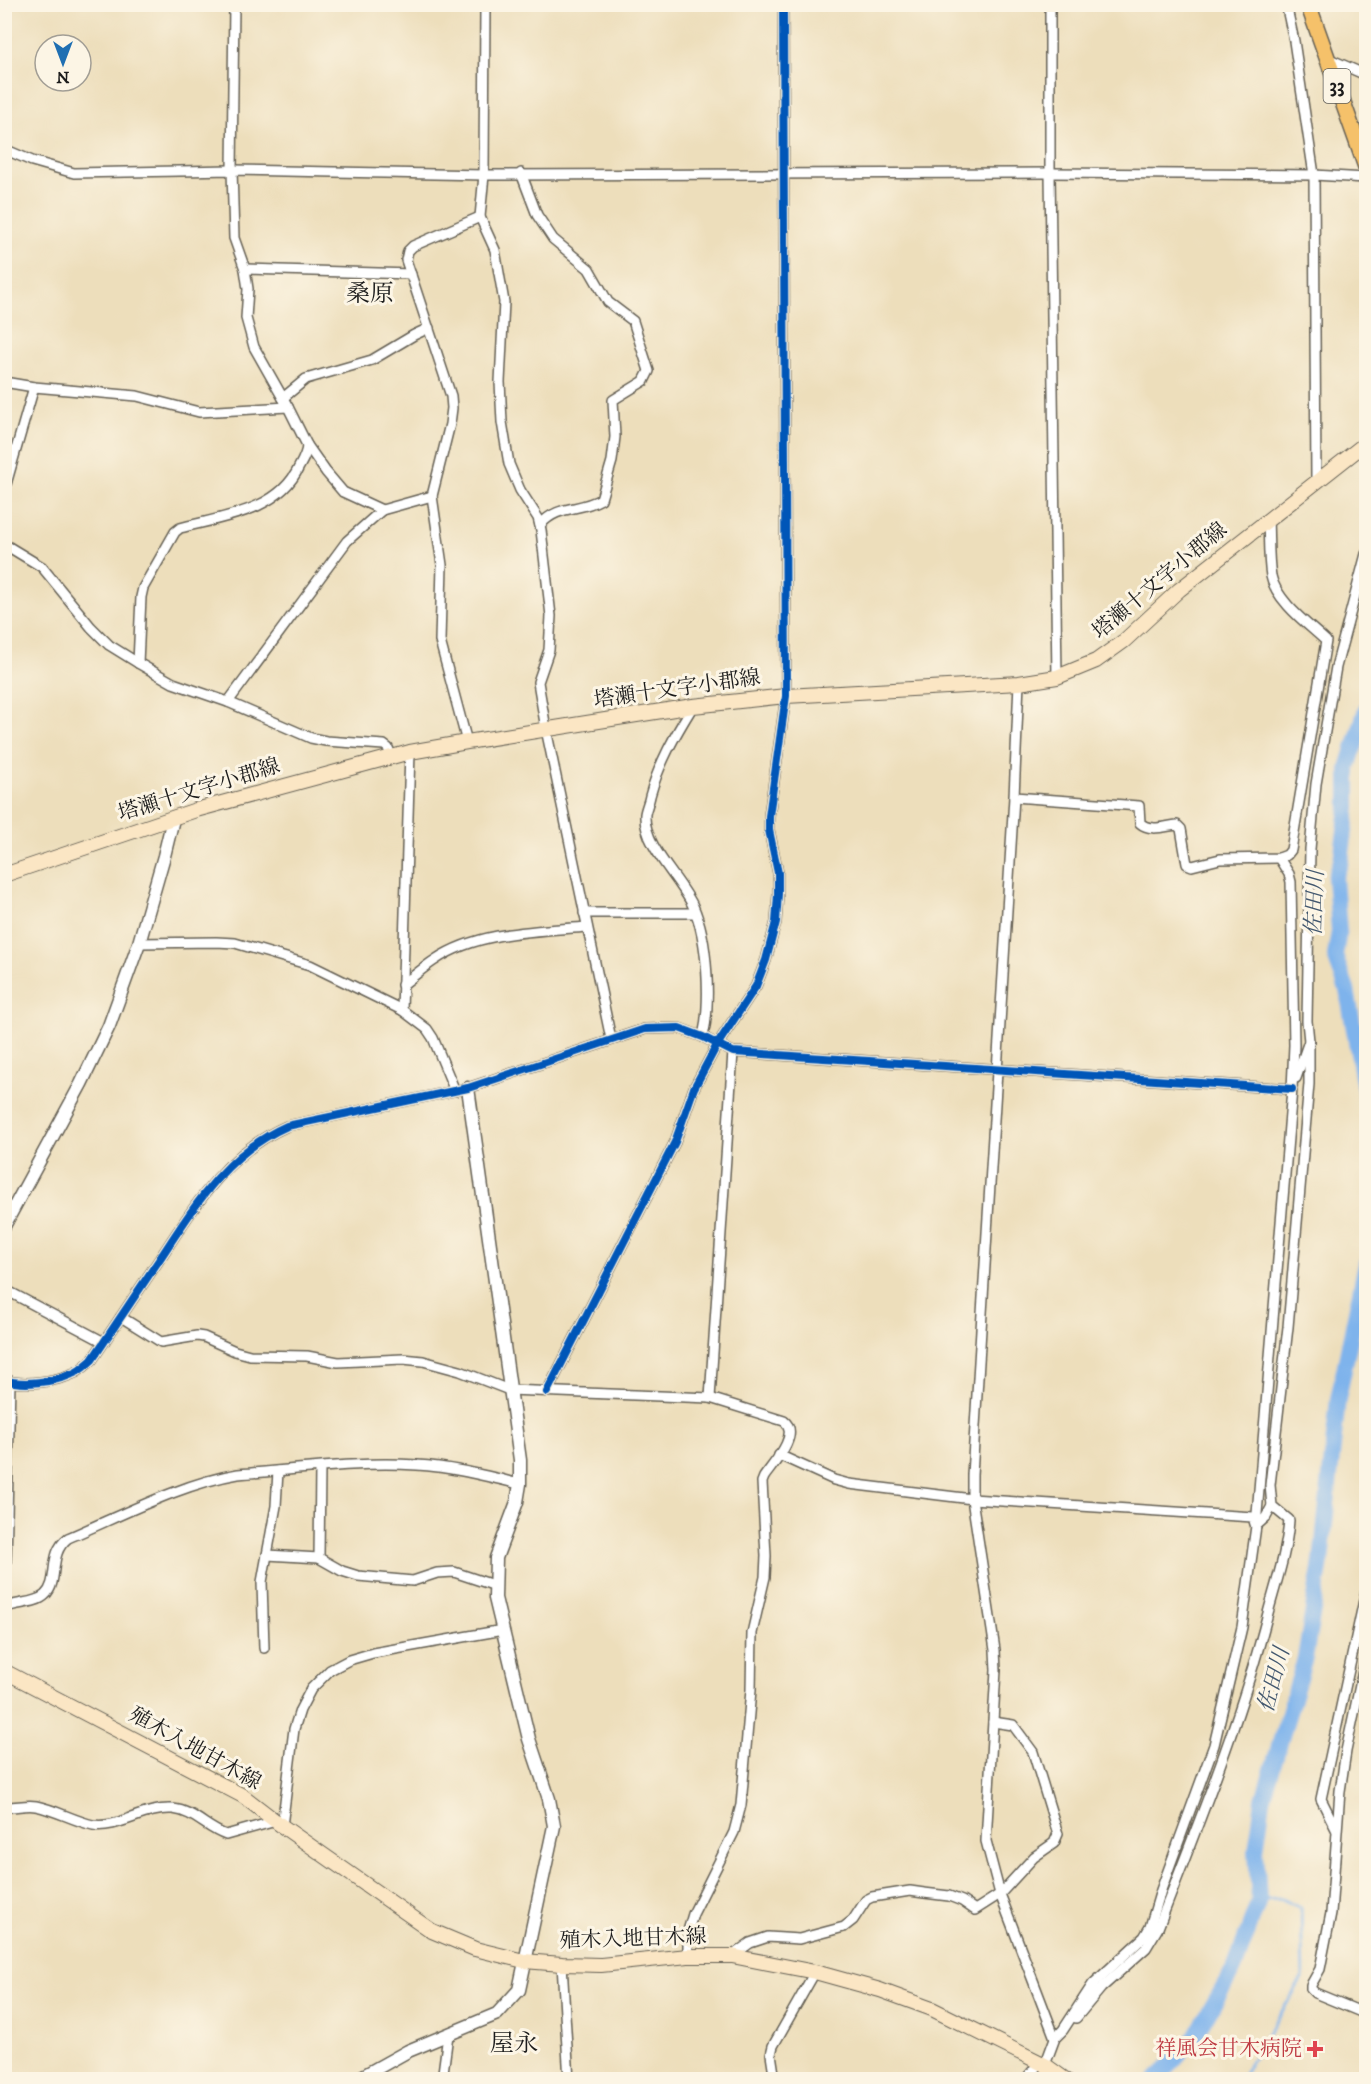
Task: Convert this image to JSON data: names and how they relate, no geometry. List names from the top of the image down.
{
  "streets": {
    "main road": ["33", "塔瀬十文字小郡線", "殖木入地甘木線"]
  },
  "districts": ["桑原", "屋永"],
  "water": ["佐田川"],
  "places": {
    "health": ["祥風会甘木病院"]
  },
  "north": "bottom"
}
